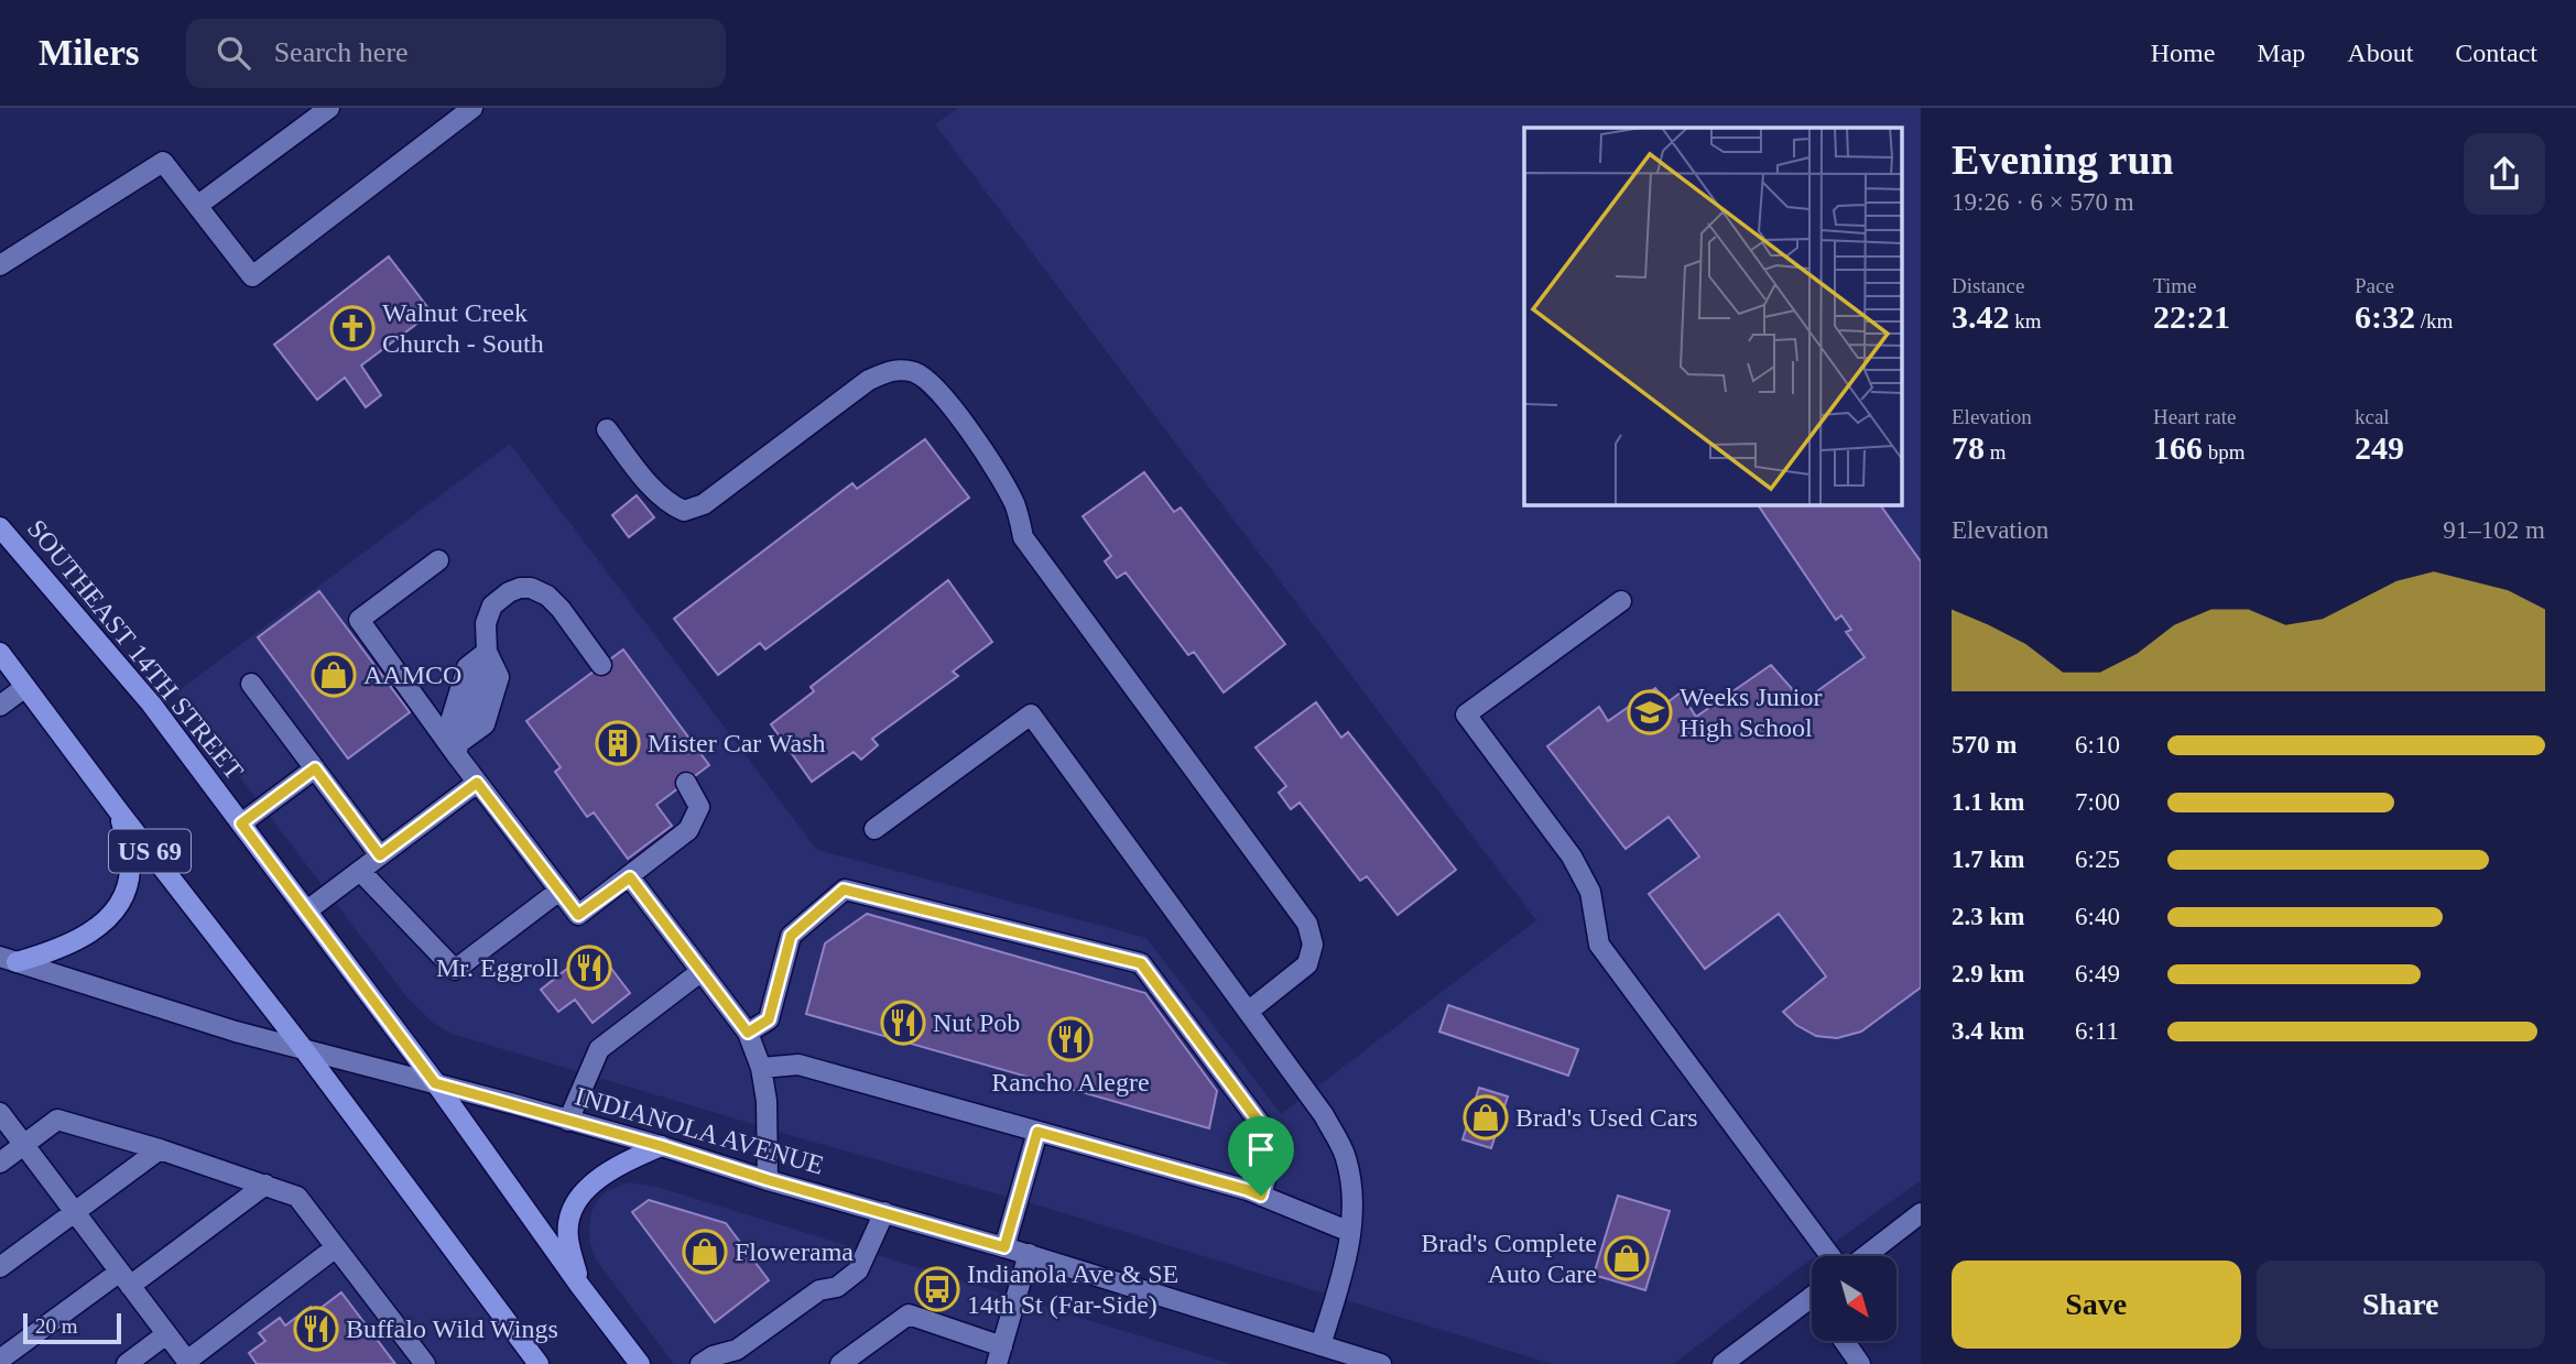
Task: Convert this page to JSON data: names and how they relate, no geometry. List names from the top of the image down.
{
  "streets": {
    "main road": ["SOUTHEAST 14TH STREET", "US 69", "INDIANOLA AVENUE"]
  },
  "crossings": [
    ["SOUTHEAST 14TH STREET", "INDIANOLA AVENUE"],
    ["US 69", "INDIANOLA AVENUE"]
  ],
  "places": {
    "church": ["Walnut Creek Church - South"],
    "shop": [
      "AAMCO",
      "Brad's Used Cars",
      "Flowerama",
      "Brad's Complete Auto Care"
    ],
    "school or university": ["Weeks Junior High School"],
    "building": ["Mister Car Wash"],
    "restaurant": [
      "Mr. Eggroll",
      "Nut Pob",
      "Rancho Alegre",
      "Buffalo Wild Wings"
    ],
    "bus stop": ["Indianola Ave & SE 14th St (Far-Side)"]
  },
  "scale_bar": "20 m",
  "north": "bottom right",
  "page": {
    "header": "Milers",
    "search": "Search here",
    "nav": [
      "Home",
      "Map",
      "About",
      "Contact"
    ],
    "heading": ["Evening run", "19:26 · 6 × 570 m"],
    "stats": [
      ["Distance", "3.42 km"],
      ["Time", "22:21"],
      ["Pace", "6:32 /km"],
      ["Elevation", "78 m"],
      ["Heart rate", "166 bpm"],
      ["kcal", "249"]
    ],
    "chart": ["Elevation", "91–102 m"],
    "list": [
      {
        "name": "570 m",
        "note": "6:10"
      },
      {
        "name": "1.1 km",
        "note": "7:00"
      },
      {
        "name": "1.7 km",
        "note": "6:25"
      },
      {
        "name": "2.3 km",
        "note": "6:40"
      },
      {
        "name": "2.9 km",
        "note": "6:49"
      },
      {
        "name": "3.4 km",
        "note": "6:11"
      }
    ],
    "buttons": ["Save", "Share"],
    "scale": "20 m"
  }
}
